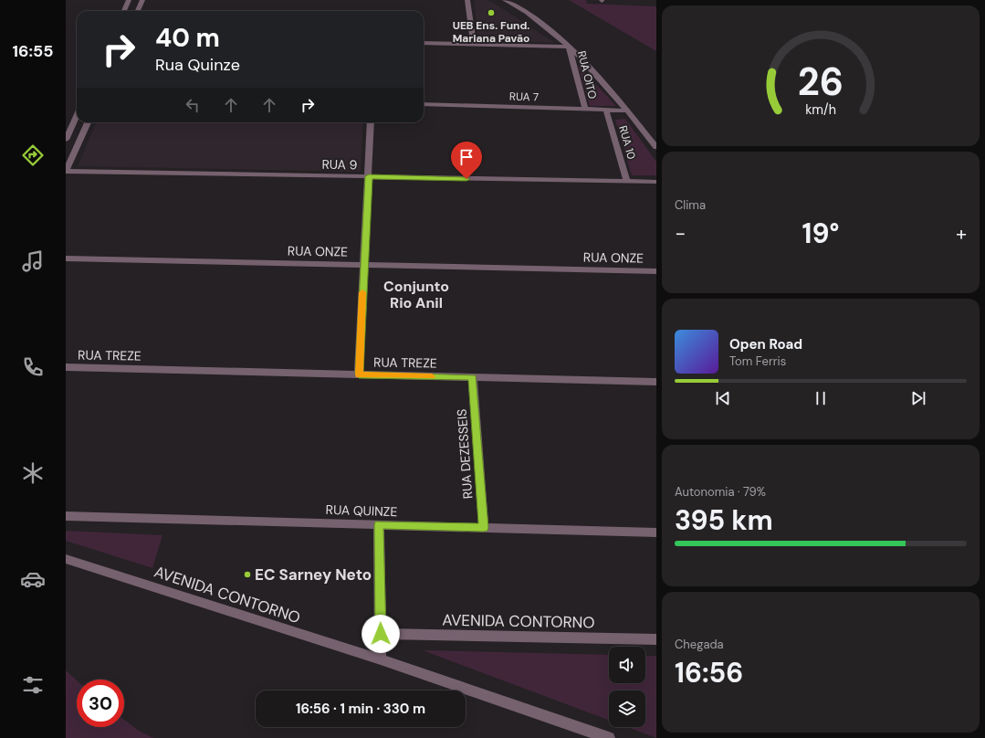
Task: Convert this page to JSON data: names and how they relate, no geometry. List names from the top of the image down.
{
  "streets": {
    "street": [
      "RUA OITO",
      "RUA 7",
      "RUA 10",
      "RUA 9",
      "RUA ONZE",
      "RUA TREZE",
      "RUA DEZESSEIS",
      "RUA QUINZE",
      "AVENIDA CONTORNO"
    ]
  },
  "crossings": [
    ["RUA OITO", "RUA 7"],
    ["RUA 7", "RUA 10"],
    ["RUA 10", "RUA 9"],
    ["RUA TREZE", "RUA DEZESSEIS"],
    ["RUA DEZESSEIS", "RUA QUINZE"]
  ],
  "districts": ["Conjunto Rio Anil"],
  "places": ["UEB Ens. Fund. Mariana Pavão", "EC Sarney Neto"],
  "page": {
    "tabs": "16:55",
    "turn": ["40 m", "Rua Quinze"],
    "tile": [
      "Clima",
      ["Autonomia · 79%", "395 km"],
      ["Chegada", "16:56"]
    ],
    "heat": ["−", "19°", "+"],
    "song": ["Open Road", "Tom Ferris"],
    "limit": "30",
    "trip": "16:56 · 1 min · 330 m",
    "gauge": ["26", "km/h"]
  }
}
